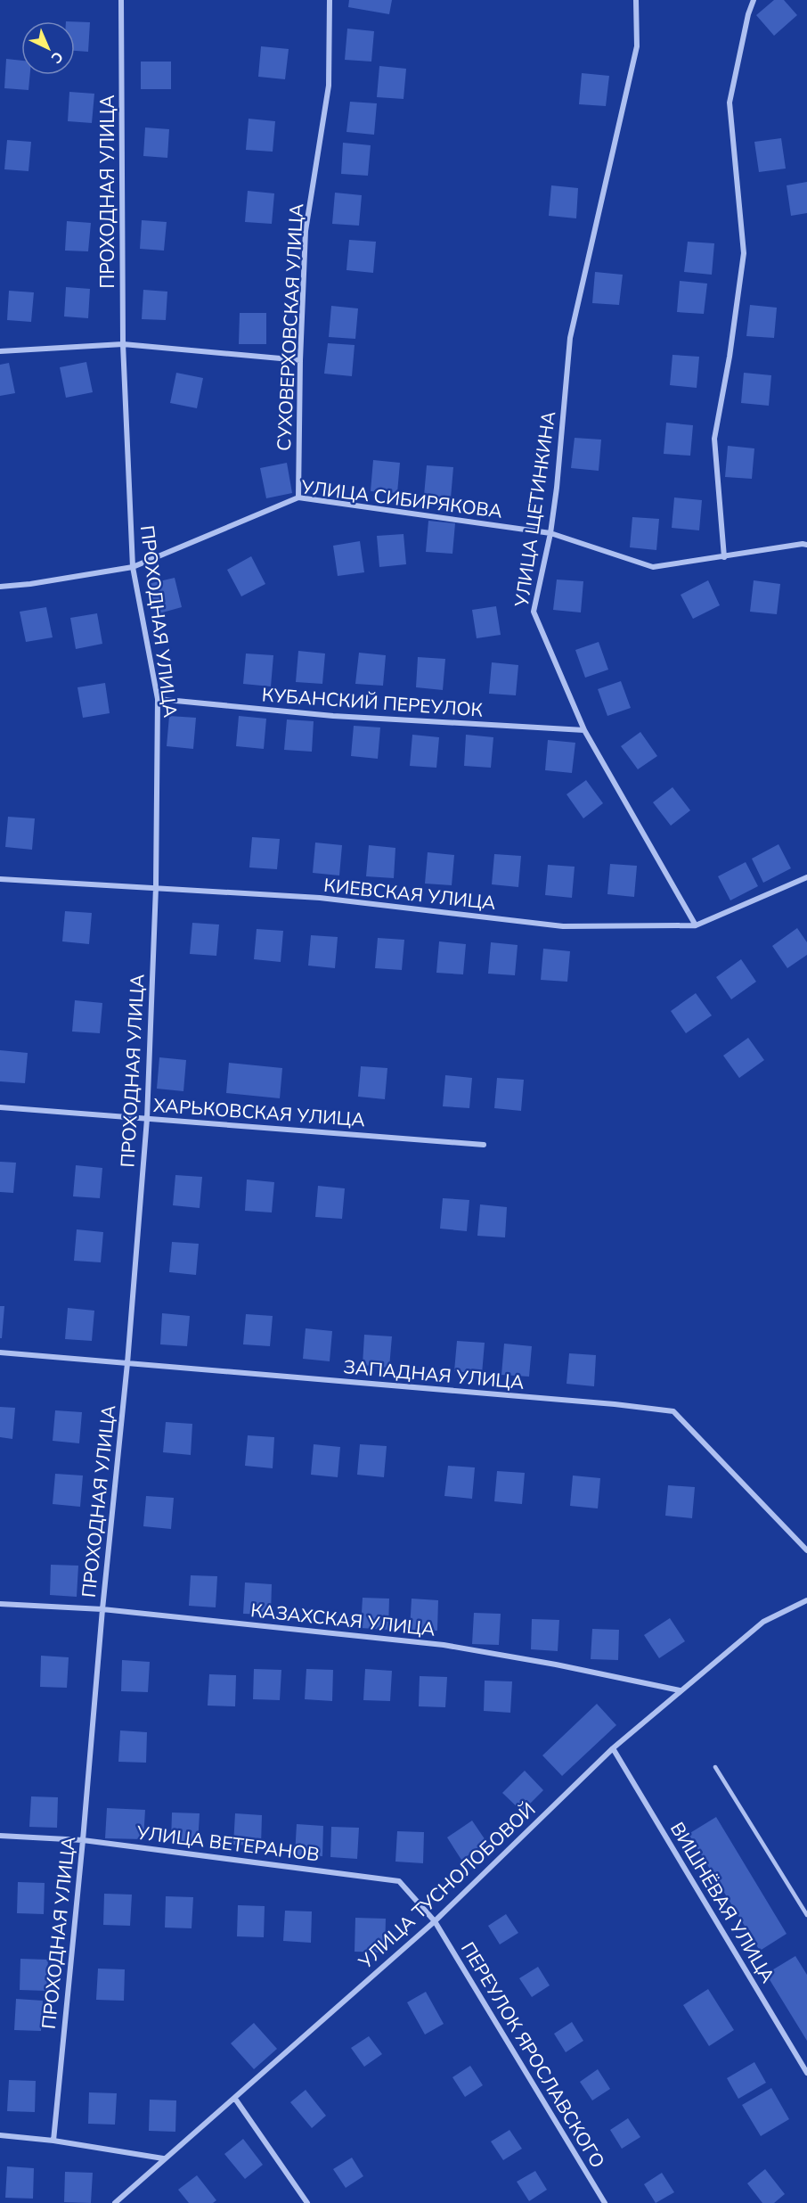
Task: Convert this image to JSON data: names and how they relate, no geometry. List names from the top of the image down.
{
  "streets": {
    "street": [
      "ПРОХОДНАЯ УЛИЦА",
      "СУХОВЕРХОВСКАЯ УЛИЦА",
      "УЛИЦА СИБИРЯКОВА",
      "УЛИЦА ЩЕТИНКИНА",
      "КУБАНСКИЙ ПЕРЕУЛОК",
      "КИЕВСКАЯ УЛИЦА",
      "ХАРЬКОВСКАЯ УЛИЦА",
      "ЗАПАДНАЯ УЛИЦА",
      "КАЗАХСКАЯ УЛИЦА",
      "УЛИЦА ВЕТЕРАНОВ",
      "УЛИЦА ТУСНОЛОБОВОЙ",
      "ВИШНЁВАЯ УЛИЦА",
      "ПЕРЕУЛОК ЯРОСЛАВСКОГО"
    ]
  },
  "crossings": [
    ["ПРОХОДНАЯ УЛИЦА", "УЛИЦА СИБИРЯКОВА"],
    ["ПРОХОДНАЯ УЛИЦА", "КУБАНСКИЙ ПЕРЕУЛОК"],
    ["ПРОХОДНАЯ УЛИЦА", "КИЕВСКАЯ УЛИЦА"],
    ["ПРОХОДНАЯ УЛИЦА", "ХАРЬКОВСКАЯ УЛИЦА"],
    ["ПРОХОДНАЯ УЛИЦА", "ЗАПАДНАЯ УЛИЦА"],
    ["ПРОХОДНАЯ УЛИЦА", "КАЗАХСКАЯ УЛИЦА"],
    ["ПРОХОДНАЯ УЛИЦА", "УЛИЦА ВЕТЕРАНОВ"],
    ["СУХОВЕРХОВСКАЯ УЛИЦА", "УЛИЦА СИБИРЯКОВА"],
    ["УЛИЦА СИБИРЯКОВА", "УЛИЦА ЩЕТИНКИНА"],
    ["УЛИЦА ЩЕТИНКИНА", "КУБАНСКИЙ ПЕРЕУЛОК"],
    ["УЛИЦА ЩЕТИНКИНА", "КИЕВСКАЯ УЛИЦА"],
    ["КАЗАХСКАЯ УЛИЦА", "УЛИЦА ТУСНОЛОБОВОЙ"],
    ["УЛИЦА ВЕТЕРАНОВ", "УЛИЦА ТУСНОЛОБОВОЙ"],
    ["УЛИЦА ВЕТЕРАНОВ", "ПЕРЕУЛОК ЯРОСЛАВСКОГО"],
    ["УЛИЦА ТУСНОЛОБОВОЙ", "ВИШНЁВАЯ УЛИЦА"],
    ["УЛИЦА ТУСНОЛОБОВОЙ", "ПЕРЕУЛОК ЯРОСЛАВСКОГО"]
  ],
  "north": "bottom right"
}
